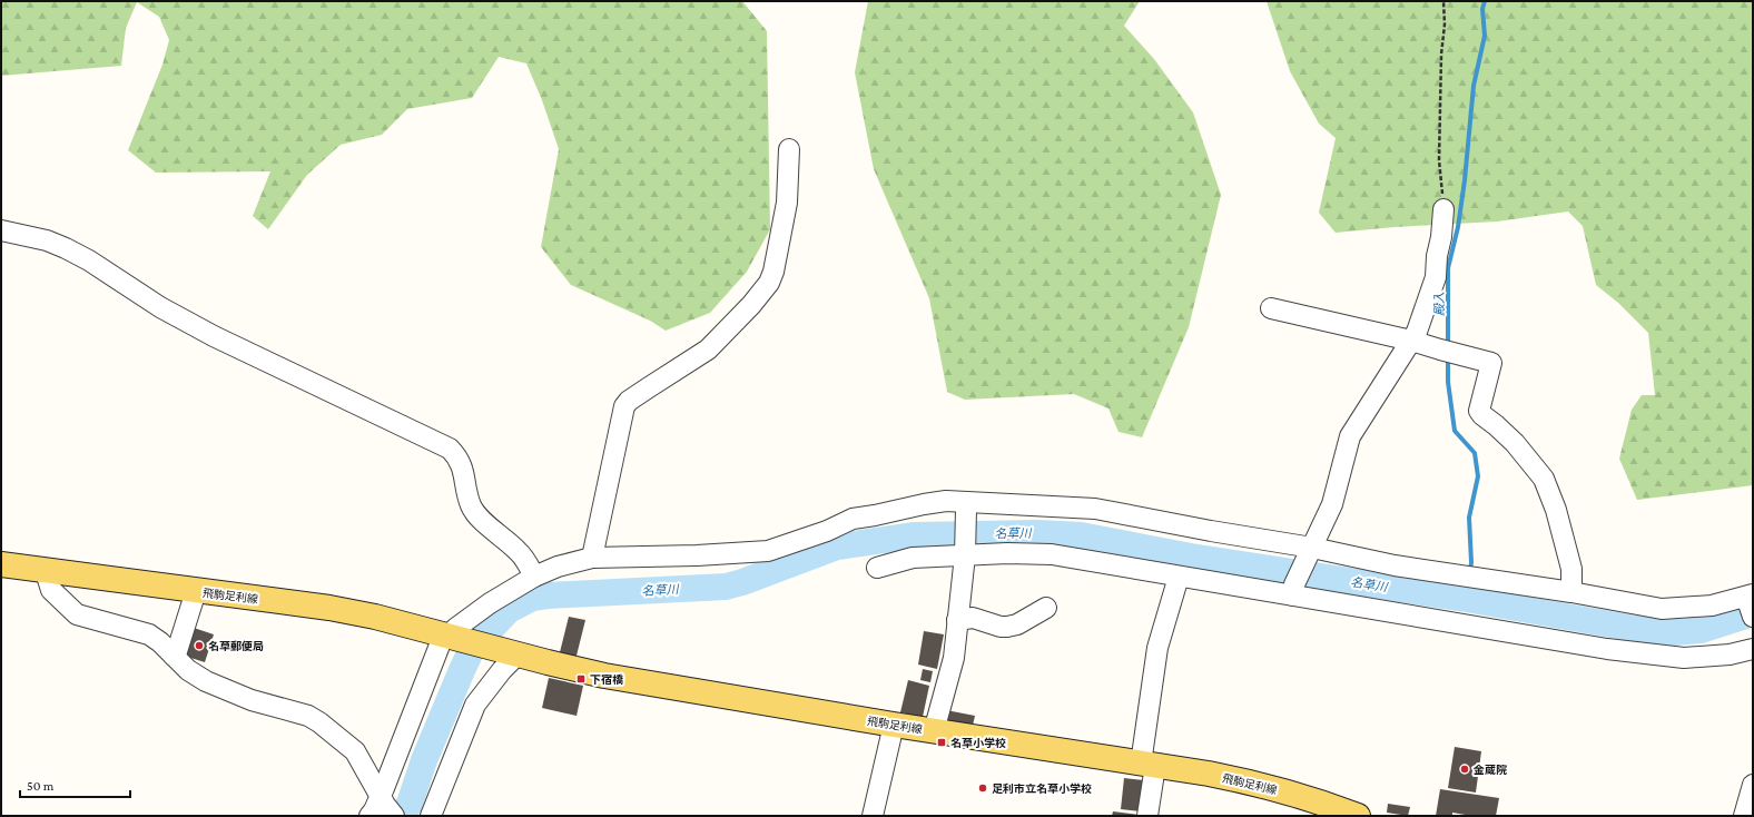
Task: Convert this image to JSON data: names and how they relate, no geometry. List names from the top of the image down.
{
  "streets": {
    "main road": ["飛駒足利線"]
  },
  "water": ["殿入", "名草川"],
  "places": {
    "other": ["名草郵便局", "金蔵院", "足利市立名草小学校"],
    "transit": ["下宿橋", "名草小学校"]
  },
  "scale_bar": "50 m"
}
